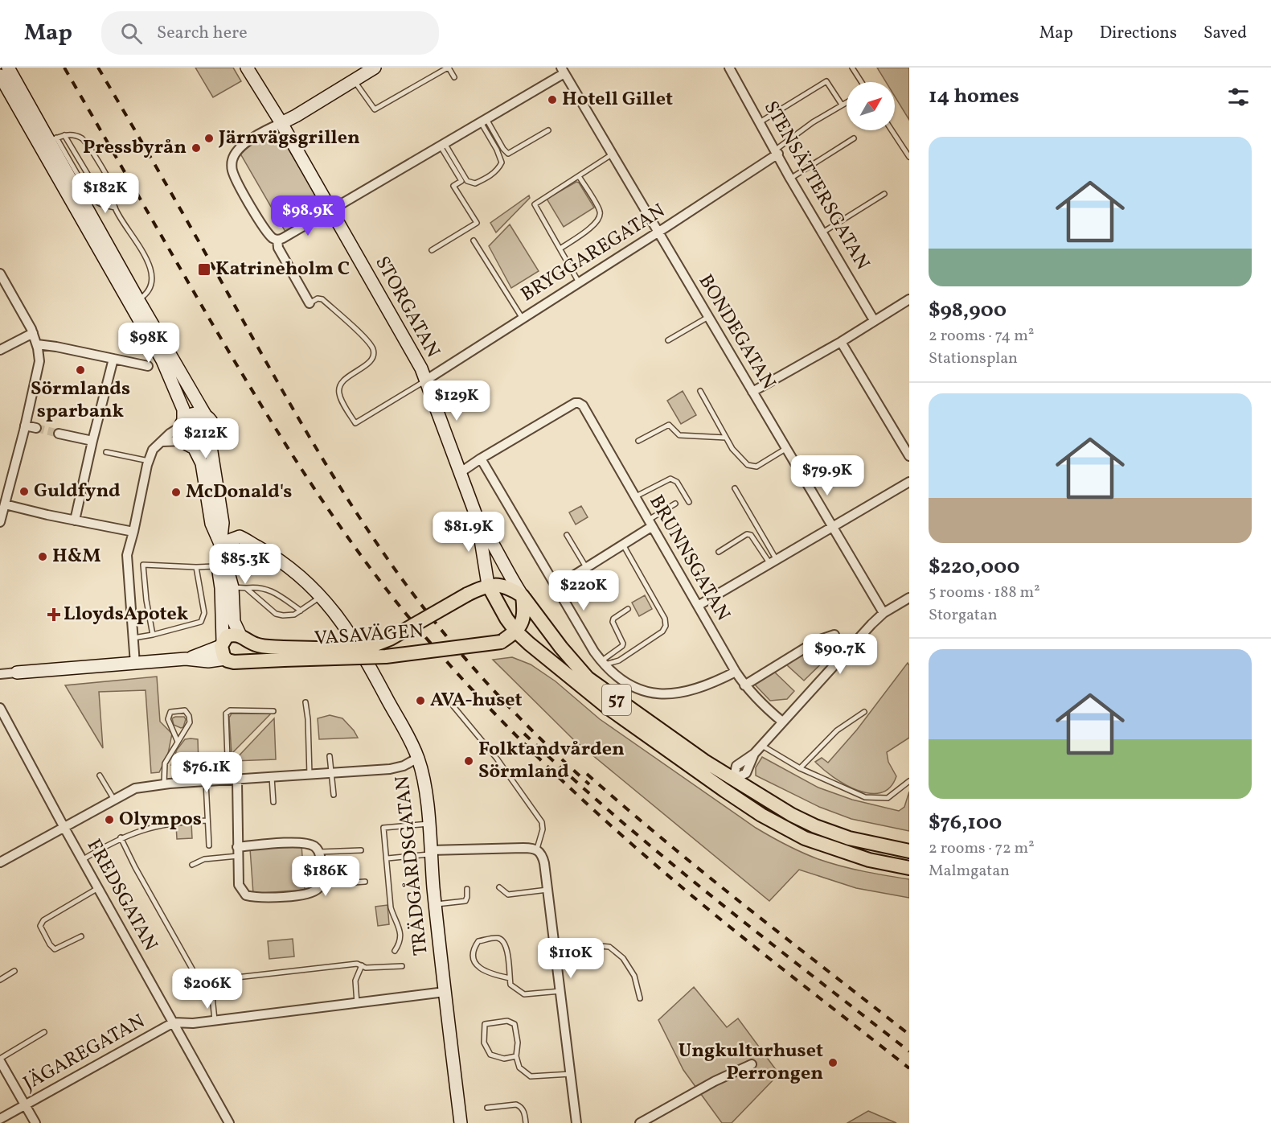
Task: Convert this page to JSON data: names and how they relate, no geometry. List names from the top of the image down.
{
  "streets": {
    "main road": ["VASAVÄGEN", "57"],
    "street": [
      "STENSÄTTERSGATAN",
      "BRYGGAREGATAN",
      "STORGATAN",
      "BONDEGATAN",
      "BRUNNSGATAN",
      "TRÄDGÅRDSGATAN",
      "FREDSGATAN",
      "JÄGAREGATAN"
    ]
  },
  "crossings": [
    ["STENSÄTTERSGATAN", "BRYGGAREGATAN"],
    ["BRYGGAREGATAN", "STORGATAN"],
    ["BRYGGAREGATAN", "BONDEGATAN"],
    ["STORGATAN", "VASAVÄGEN"],
    ["STORGATAN", "57"],
    ["VASAVÄGEN", "57"],
    ["TRÄDGÅRDSGATAN", "JÄGAREGATAN"],
    ["FREDSGATAN", "JÄGAREGATAN"]
  ],
  "places": {
    "other": [
      "Hotell Gillet",
      "Järnvägsgrillen",
      "Pressbyrån",
      "Sörmlands sparbank",
      "Guldfynd",
      "McDonald's",
      "H&M",
      "AVA-huset",
      "Folktandvården Sörmland",
      "Olympos",
      "Ungkulturhuset Perrongen"
    ],
    "transit": ["Katrineholm C"],
    "health": ["LloydsApotek"]
  },
  "north": "top right",
  "page": {
    "header": "Map",
    "search": "Search here",
    "nav": ["Map", "Directions", "Saved"],
    "heading": "14 homes",
    "list": [
      {
        "name": "$98,900",
        "note": "2 rooms · 74 m² · Stationsplan"
      },
      {
        "name": "$220,000",
        "note": "5 rooms · 188 m² · Storgatan"
      },
      {
        "name": "$76,100",
        "note": "2 rooms · 72 m² · Malmgatan"
      }
    ],
    "price": [
      "$182K",
      "$98.9K",
      "$98K",
      "$129K",
      "$212K",
      "$79.9K",
      "$81.9K",
      "$85.3K",
      "$220K",
      "$90.7K",
      "$76.1K",
      "$186K",
      "$110K",
      "$206K"
    ]
  }
}
